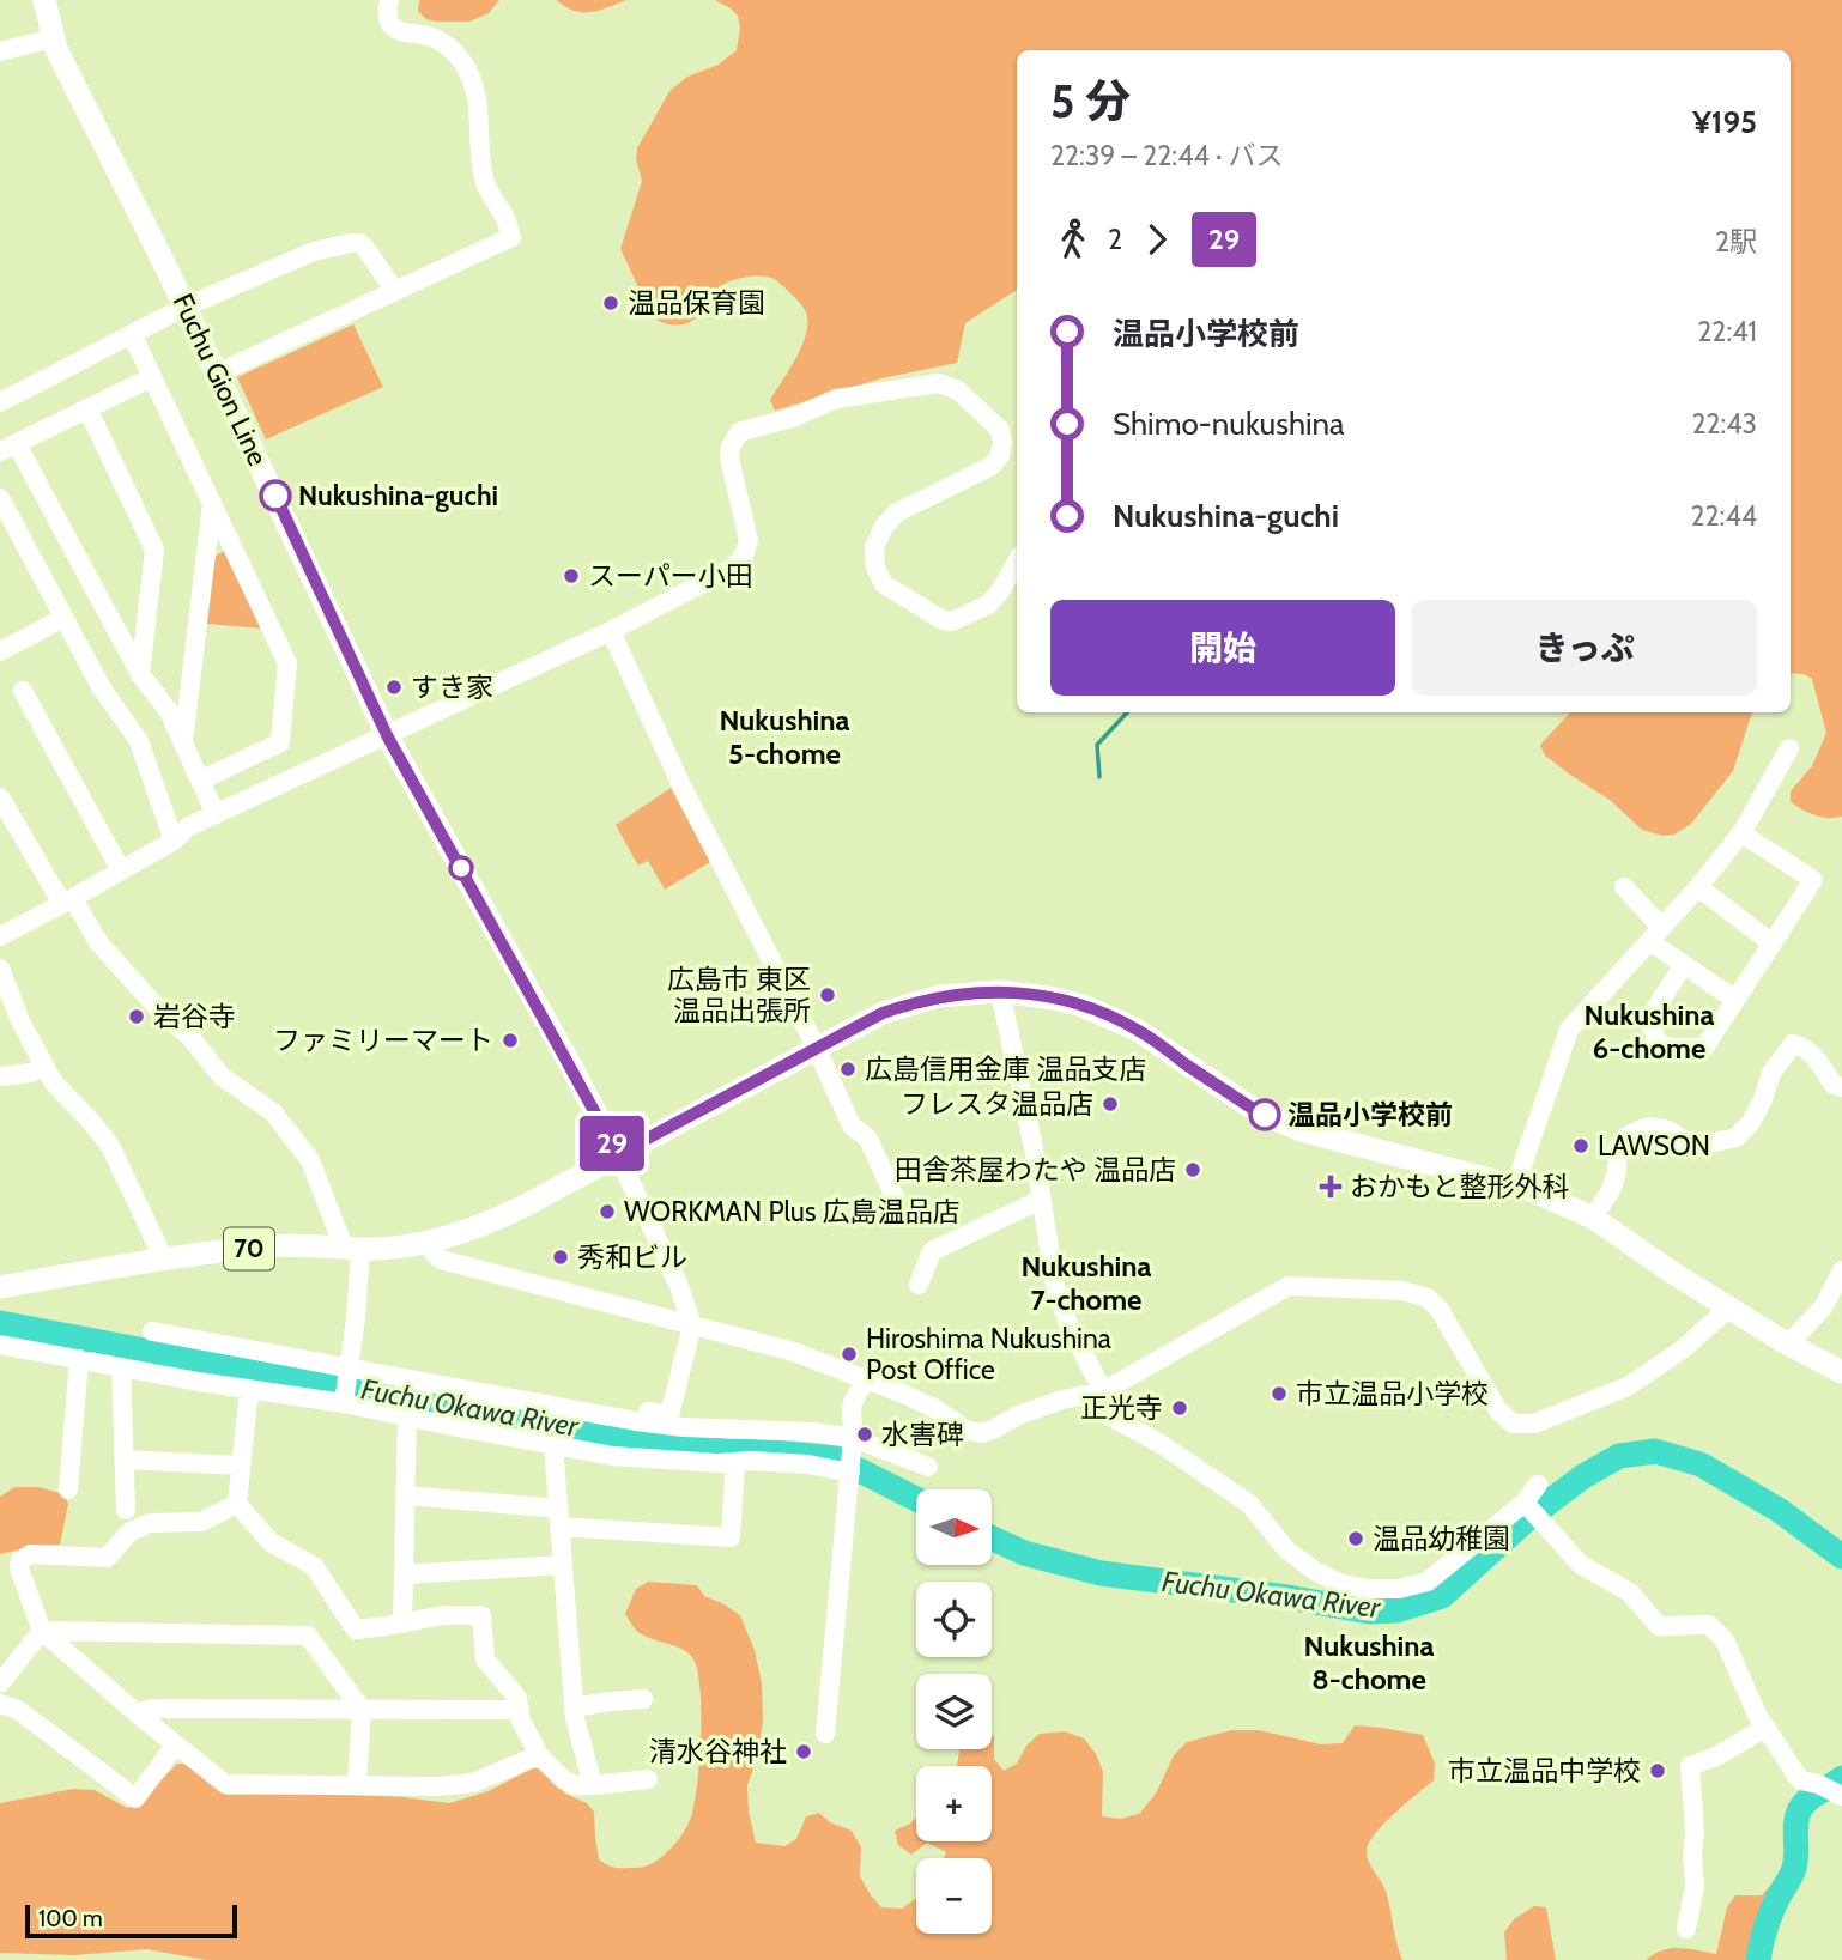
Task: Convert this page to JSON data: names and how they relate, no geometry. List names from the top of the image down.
{
  "streets": {
    "main road": ["Fuchu Gion Line", "70"]
  },
  "crossings": [
    ["Fuchu Gion Line", "70"]
  ],
  "districts": [
    "Nukushina 5-chome",
    "Nukushina 6-chome",
    "Nukushina 7-chome",
    "Nukushina 8-chome"
  ],
  "water": ["Fuchu Okawa River"],
  "places": {
    "other": [
      "温品保育園",
      "Nukushina-guchi",
      "スーパー小田",
      "すき家",
      "広島市 東区 温品出張所",
      "岩谷寺",
      "ファミリーマート",
      "広島信用金庫 温品支店",
      "フレスタ温品店",
      "温品小学校前",
      "LAWSON",
      "田舎茶屋わたや 温品店",
      "WORKMAN Plus 広島温品店",
      "秀和ビル",
      "Hiroshima Nukushina Post Office",
      "市立温品小学校",
      "正光寺",
      "水害碑",
      "温品幼稚園",
      "清水谷神社",
      "市立温品中学校"
    ],
    "health": ["おかもと整形外科"]
  },
  "lines": ["bus line 29"],
  "scale_bar": "100 m",
  "north": "right",
  "page": {
    "on_map": "29",
    "heading": ["5 分", "22:39 – 22:44 · バス", "¥195"],
    "legs": ["2", "29", "2駅"],
    "list": [
      {
        "name": "温品小学校前",
        "value": "22:41"
      },
      {
        "name": "Shimo-nukushina",
        "value": "22:43"
      },
      {
        "name": "Nukushina-guchi",
        "value": "22:44"
      }
    ],
    "buttons": ["開始", "きっぷ"],
    "map_buttons": ["+", "−"],
    "scale": "100 m"
  }
}
